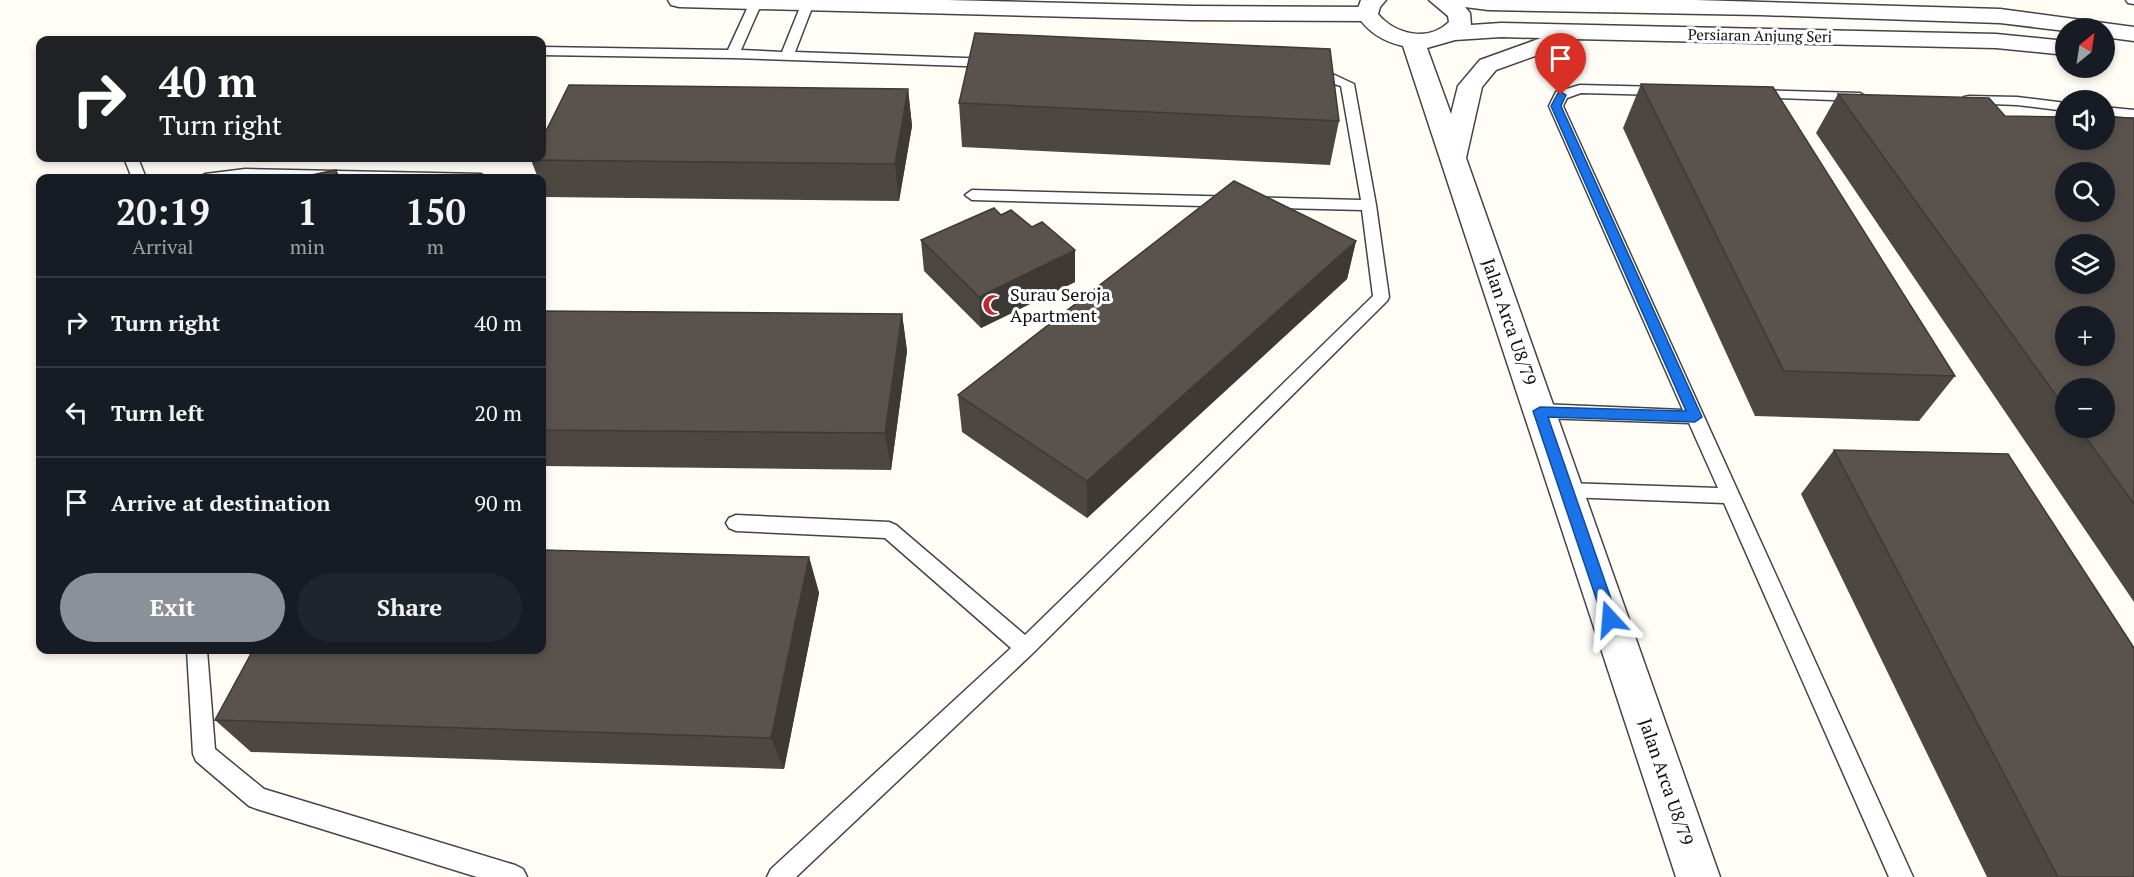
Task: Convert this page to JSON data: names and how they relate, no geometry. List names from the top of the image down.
{
  "streets": {
    "street": ["Persiaran Anjung Seri", "Jalan Arca U8/79"]
  },
  "crossings": [
    ["Persiaran Anjung Seri", "Jalan Arca U8/79"]
  ],
  "places": {
    "mosque": ["Surau Seroja Apartment"]
  },
  "north": "top right",
  "page": {
    "map_buttons": ["+", "−"],
    "turn": ["40 m", "Turn right"],
    "eta": [
      "20:19",
      "Arrival",
      "1",
      "min",
      "150",
      "m"
    ],
    "list": [
      {
        "name": "Turn right",
        "value": "40 m"
      },
      {
        "name": "Turn left",
        "value": "20 m"
      },
      {
        "name": "Arrive at destination",
        "value": "90 m"
      }
    ],
    "buttons": ["Exit", "Share"]
  }
}
